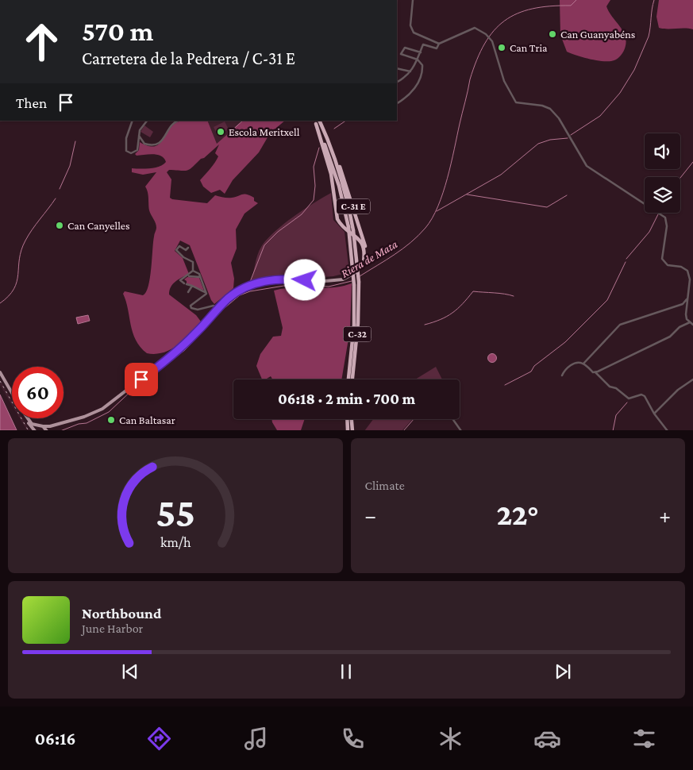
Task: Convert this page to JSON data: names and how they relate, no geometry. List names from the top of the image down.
{
  "streets": {
    "highway": ["C-31 E", "C-32"]
  },
  "crossings": [
    ["C-31 E", "C-32"]
  ],
  "water": ["Riera de Mata"],
  "places": [
    "Can Guanyabéns",
    "Can Tria",
    "Escola Meritxell",
    "Can Canyelles",
    "Can Baltasar"
  ],
  "page": {
    "turn": ["570 m", "Carretera de la Pedrera / C-31 E"],
    "then": "Then",
    "limit": "60",
    "trip": "06:18 · 2 min · 700 m",
    "tile": "Climate",
    "heat": ["−", "22°", "+"],
    "song": ["Northbound", "June Harbor"],
    "tabs": "06:16",
    "gauge": ["55", "km/h"]
  }
}
